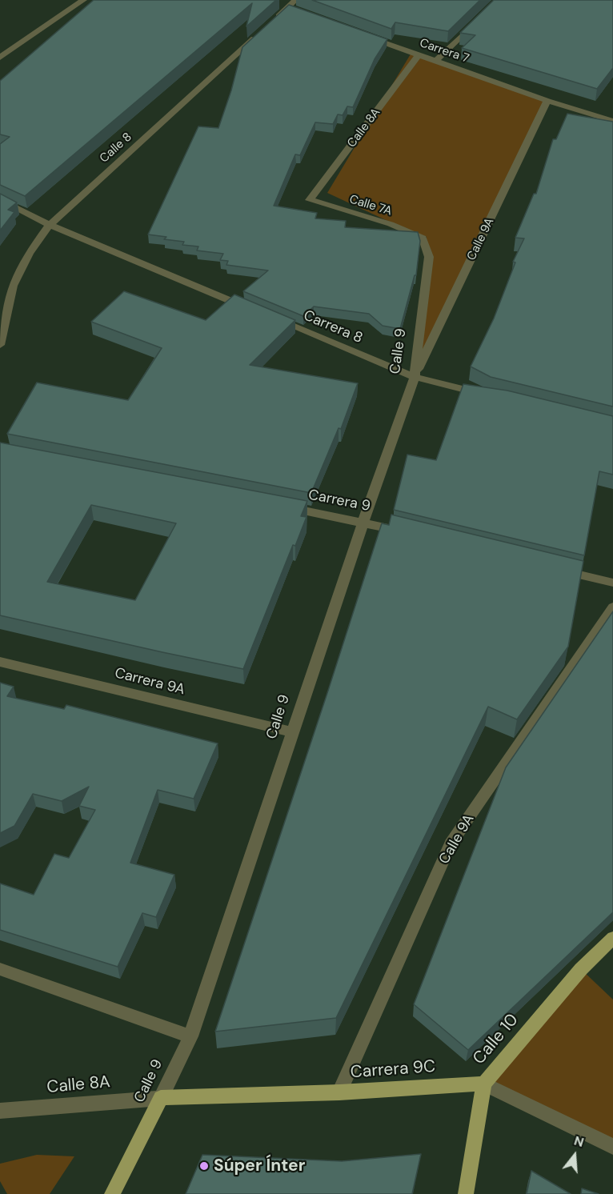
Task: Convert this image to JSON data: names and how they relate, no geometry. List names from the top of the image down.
{
  "streets": {
    "main road": ["Calle 9", "Calle 10", "Carrera 9C"],
    "street": [
      "Carrera 7",
      "Calle 8A",
      "Calle 8",
      "Calle 7A",
      "Calle 9A",
      "Carrera 8",
      "Carrera 9",
      "Carrera 9A"
    ]
  },
  "crossings": [
    ["Carrera 7", "Calle 8A"],
    ["Carrera 7", "Calle 9A"],
    ["Calle 8A", "Calle 7A"],
    ["Calle 8A", "Calle 9"],
    ["Calle 8A", "Carrera 9C"],
    ["Calle 7A", "Calle 9"],
    ["Calle 9A", "Carrera 8"],
    ["Calle 9A", "Calle 9"],
    ["Calle 9A", "Carrera 9C"],
    ["Carrera 8", "Calle 9"],
    ["Calle 9", "Carrera 9"],
    ["Calle 9", "Carrera 9A"],
    ["Calle 9", "Carrera 9C"],
    ["Calle 10", "Carrera 9C"]
  ],
  "places": ["Súper Ínter"],
  "north": "top"
}
